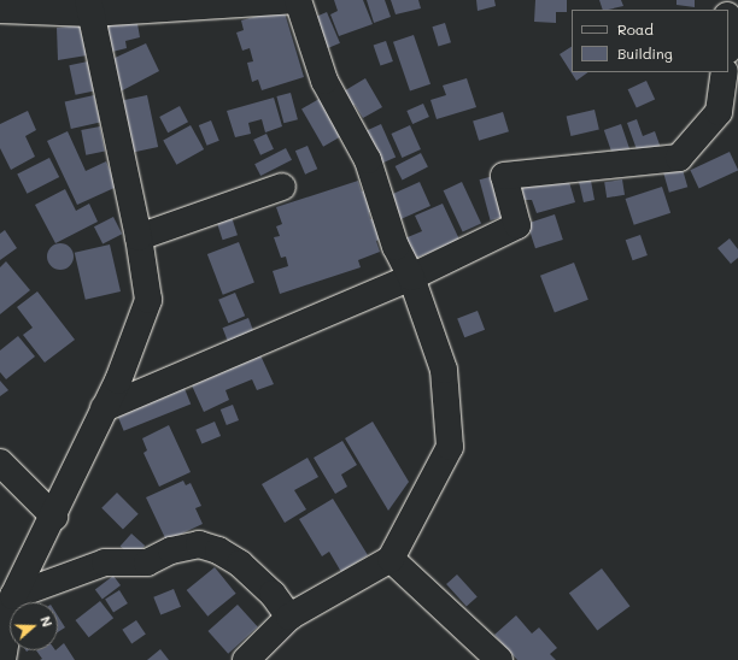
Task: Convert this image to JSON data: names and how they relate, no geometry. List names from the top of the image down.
{
  "legend": ["Road", "Building"],
  "north": "right"
}
